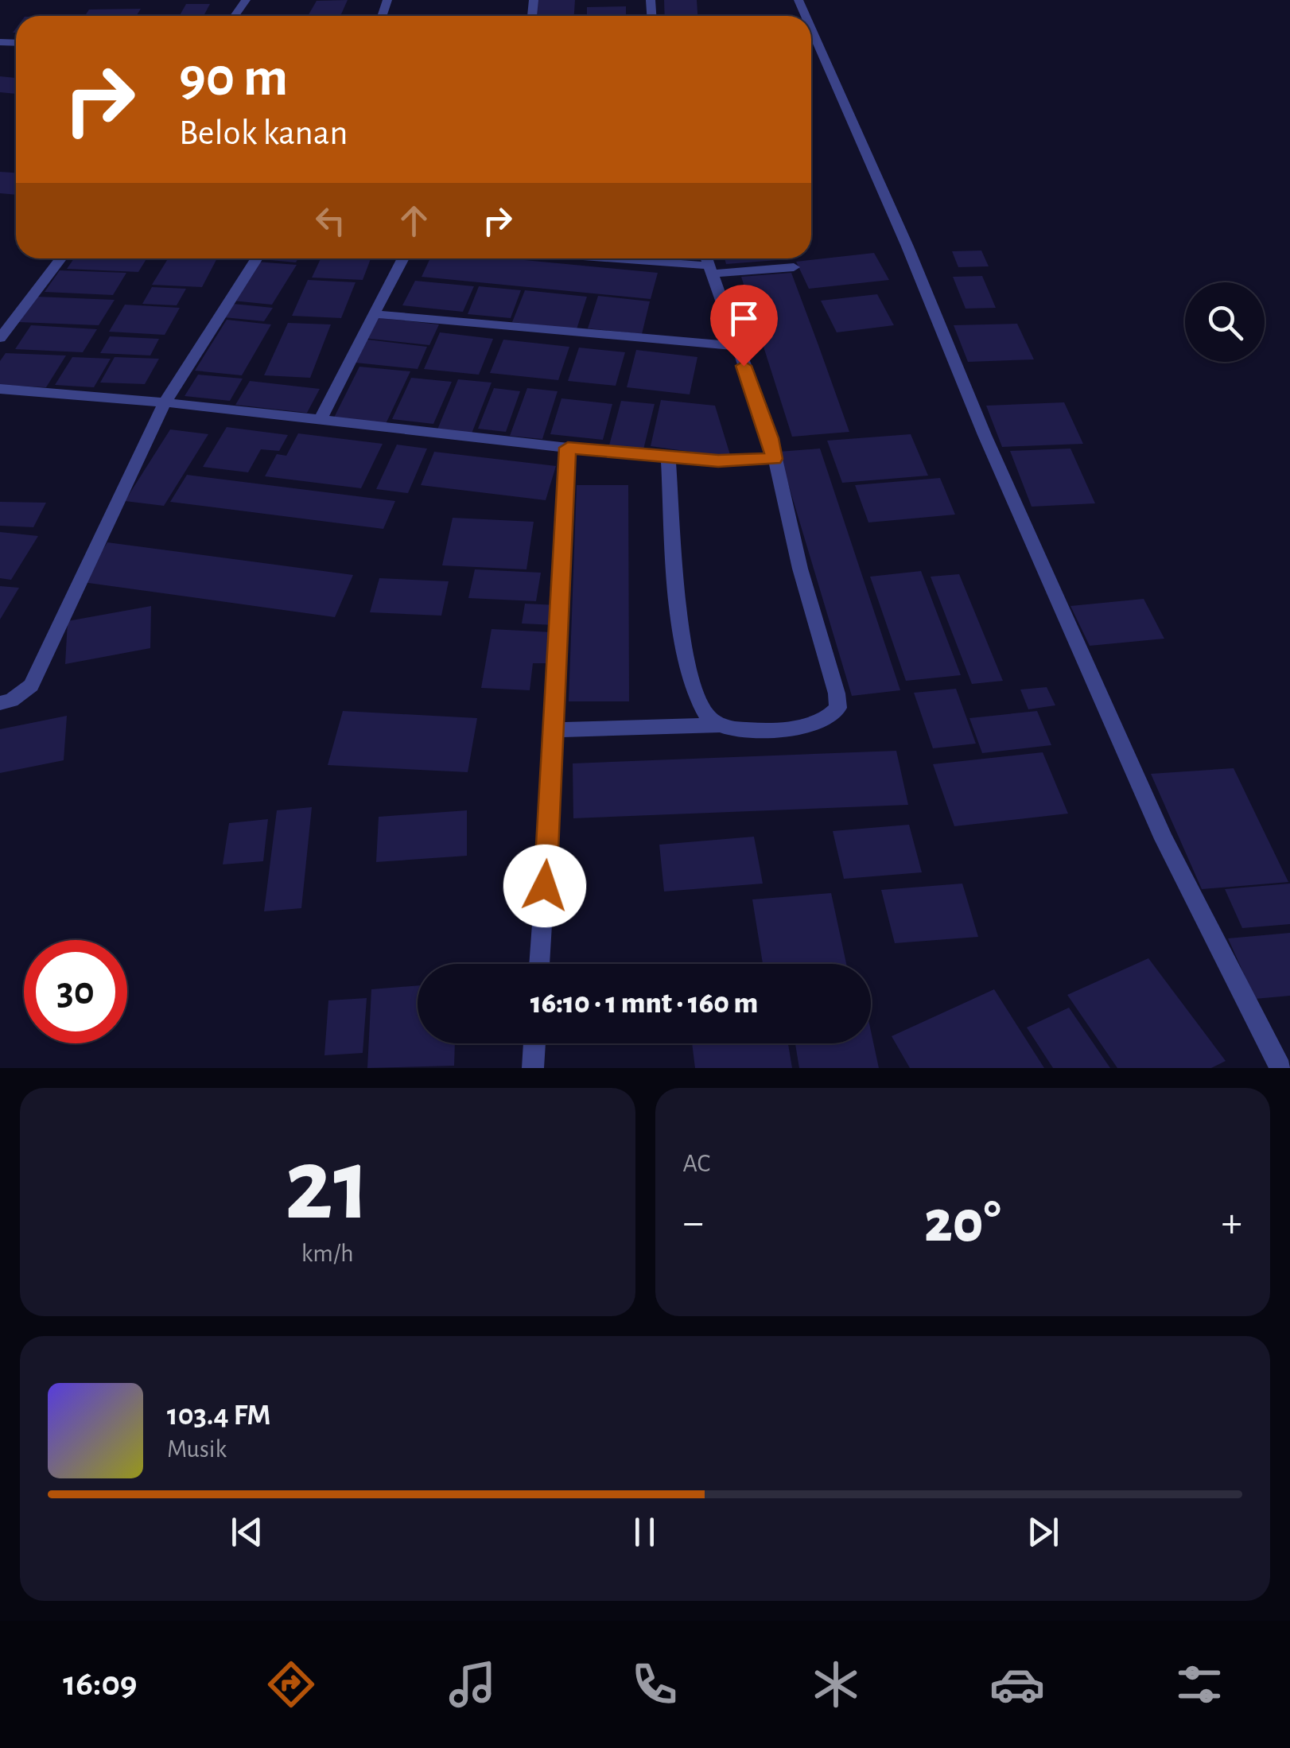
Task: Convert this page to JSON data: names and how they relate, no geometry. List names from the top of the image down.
{
  "page": {
    "turn": ["90 m", "Belok kanan"],
    "limit": "30",
    "trip": "16:10 · 1 mnt · 160 m",
    "tile": [
      ["21", "km/h"],
      "AC"
    ],
    "heat": ["−", "20°", "+"],
    "song": ["103.4 FM", "Musik"],
    "tabs": "16:09"
  }
}
